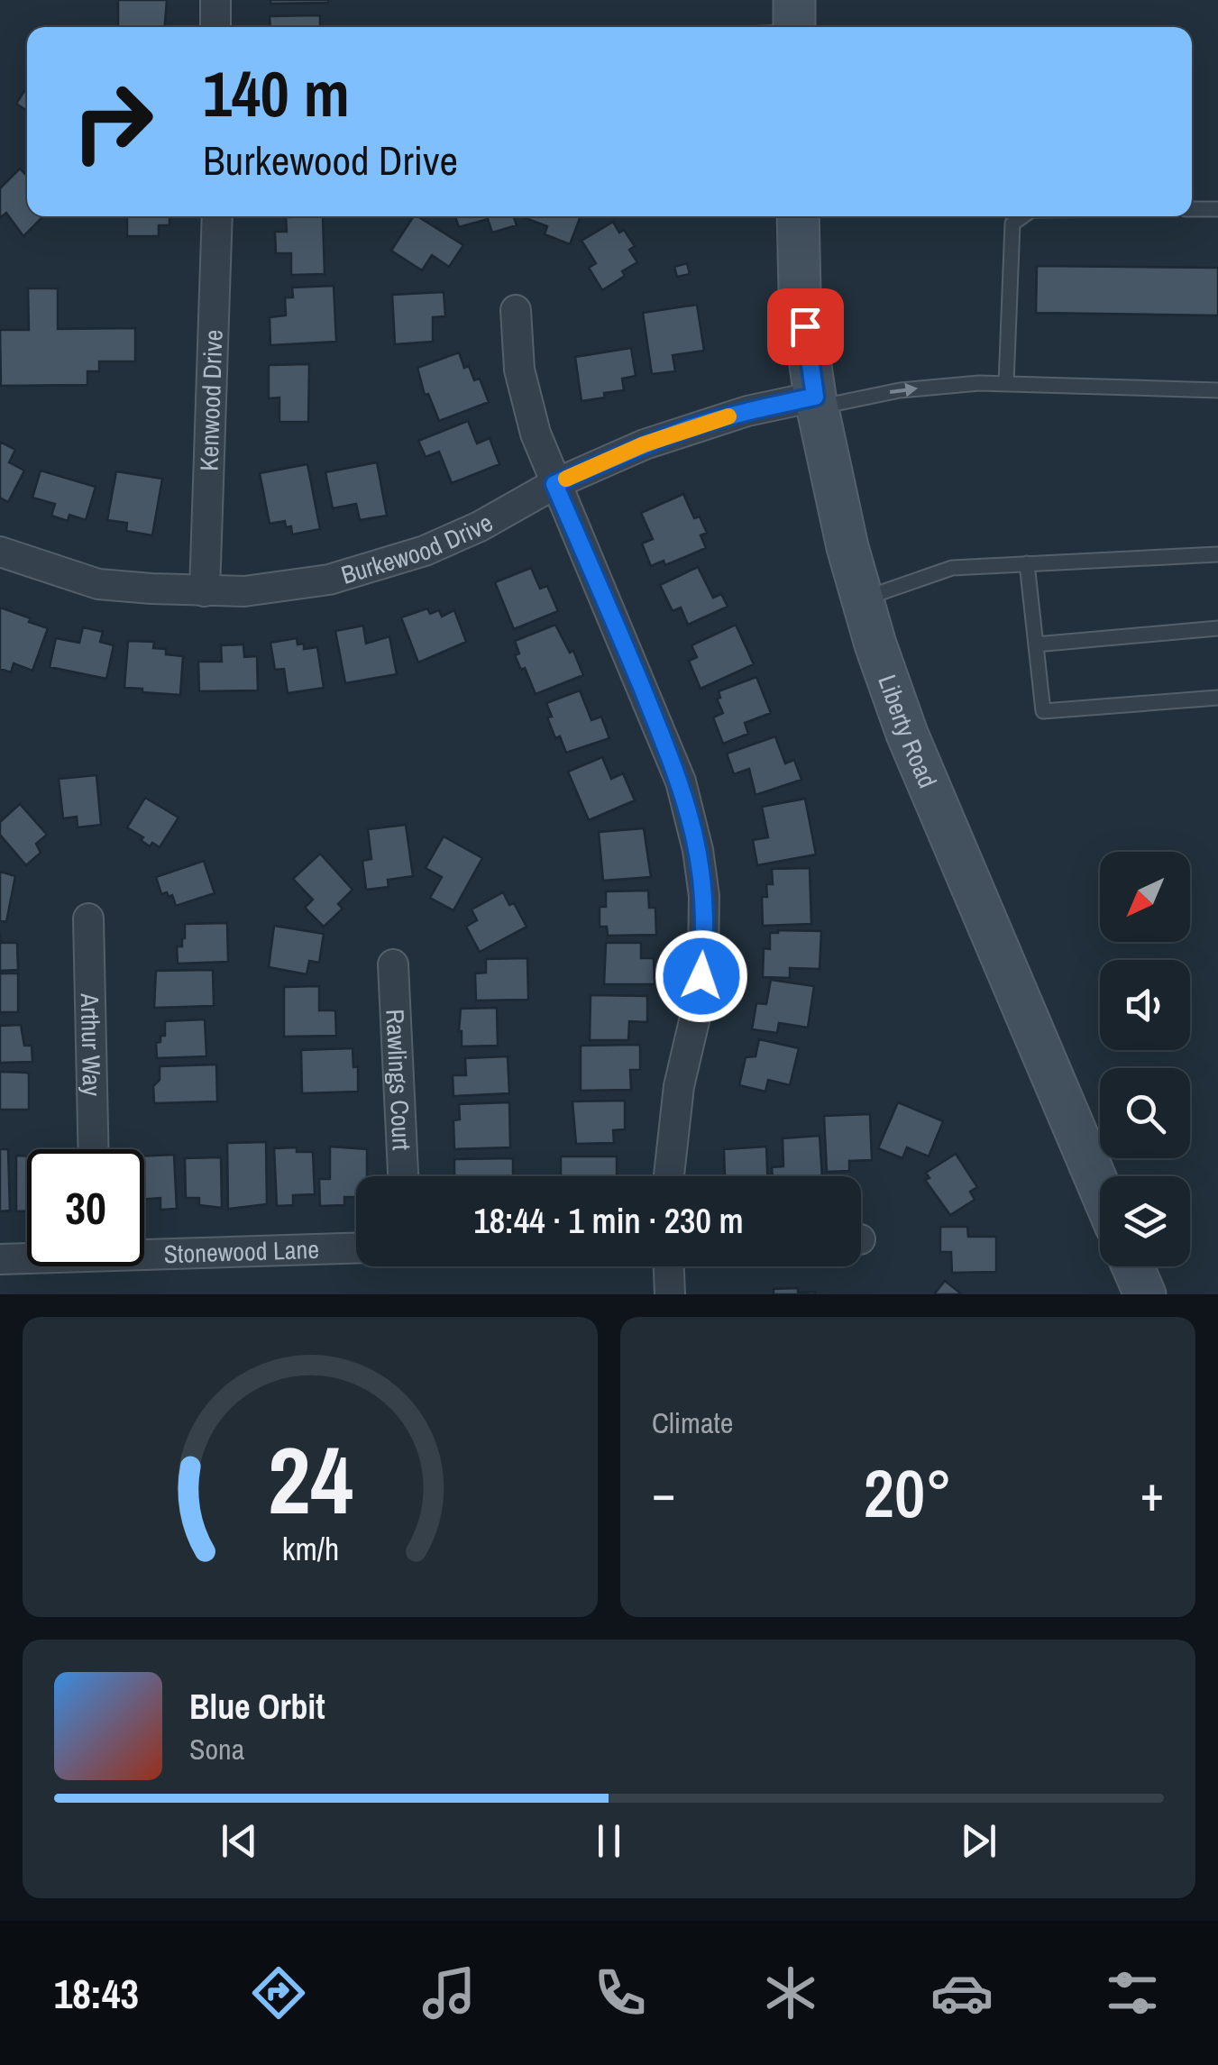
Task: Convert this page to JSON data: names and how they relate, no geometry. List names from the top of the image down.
{
  "streets": {
    "main road": ["Liberty Road"],
    "street": [
      "Kenwood Drive",
      "Burkewood Drive",
      "Arthur Way",
      "Rawlings Court",
      "Stonewood Lane"
    ]
  },
  "crossings": [
    ["Kenwood Drive", "Burkewood Drive"],
    ["Burkewood Drive", "Liberty Road"]
  ],
  "north": "bottom left",
  "page": {
    "turn": ["140 m", "Burkewood Drive"],
    "limit": "30",
    "trip": "18:44 · 1 min · 230 m",
    "tile": "Climate",
    "heat": ["−", "20°", "+"],
    "song": ["Blue Orbit", "Sona"],
    "tabs": "18:43",
    "gauge": ["24", "km/h"]
  }
}
